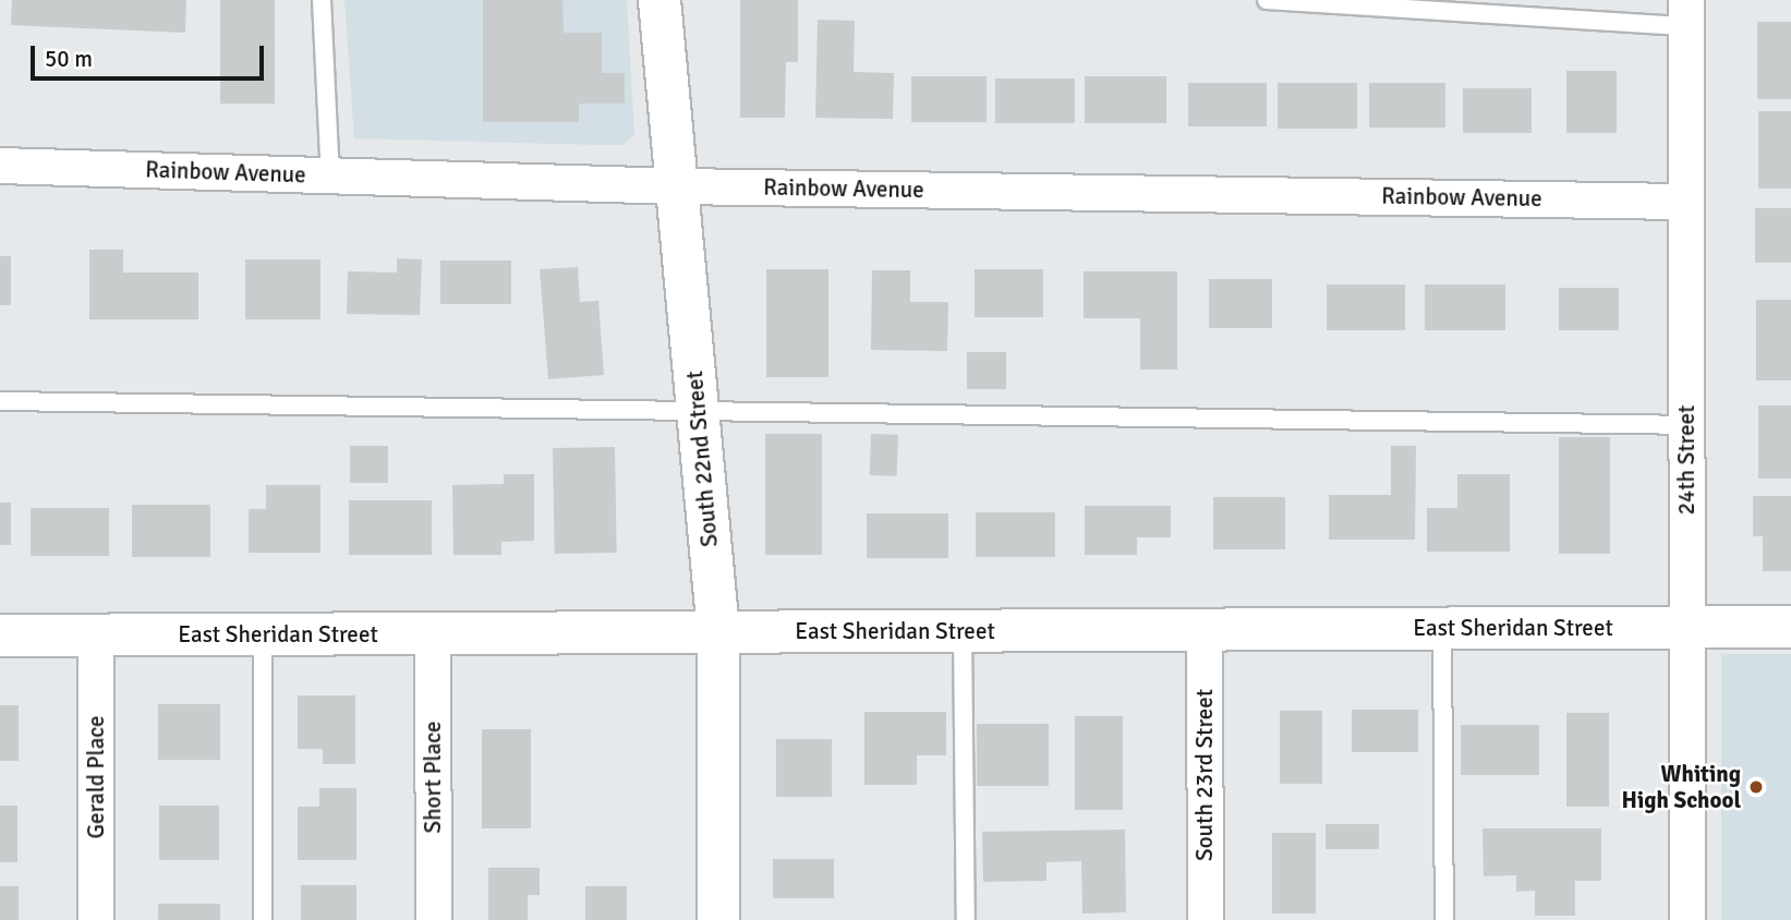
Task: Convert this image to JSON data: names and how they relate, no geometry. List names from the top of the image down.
{
  "streets": {
    "street": [
      "Rainbow Avenue",
      "South 22nd Street",
      "24th Street",
      "East Sheridan Street",
      "South 23rd Street",
      "Gerald Place",
      "Short Place"
    ]
  },
  "crossings": [
    ["Rainbow Avenue", "South 22nd Street"],
    ["Rainbow Avenue", "24th Street"],
    ["South 22nd Street", "East Sheridan Street"],
    ["24th Street", "East Sheridan Street"],
    ["East Sheridan Street", "South 23rd Street"],
    ["East Sheridan Street", "Gerald Place"],
    ["East Sheridan Street", "Short Place"]
  ],
  "places": ["Whiting High School"],
  "scale_bar": "50 m"
}
